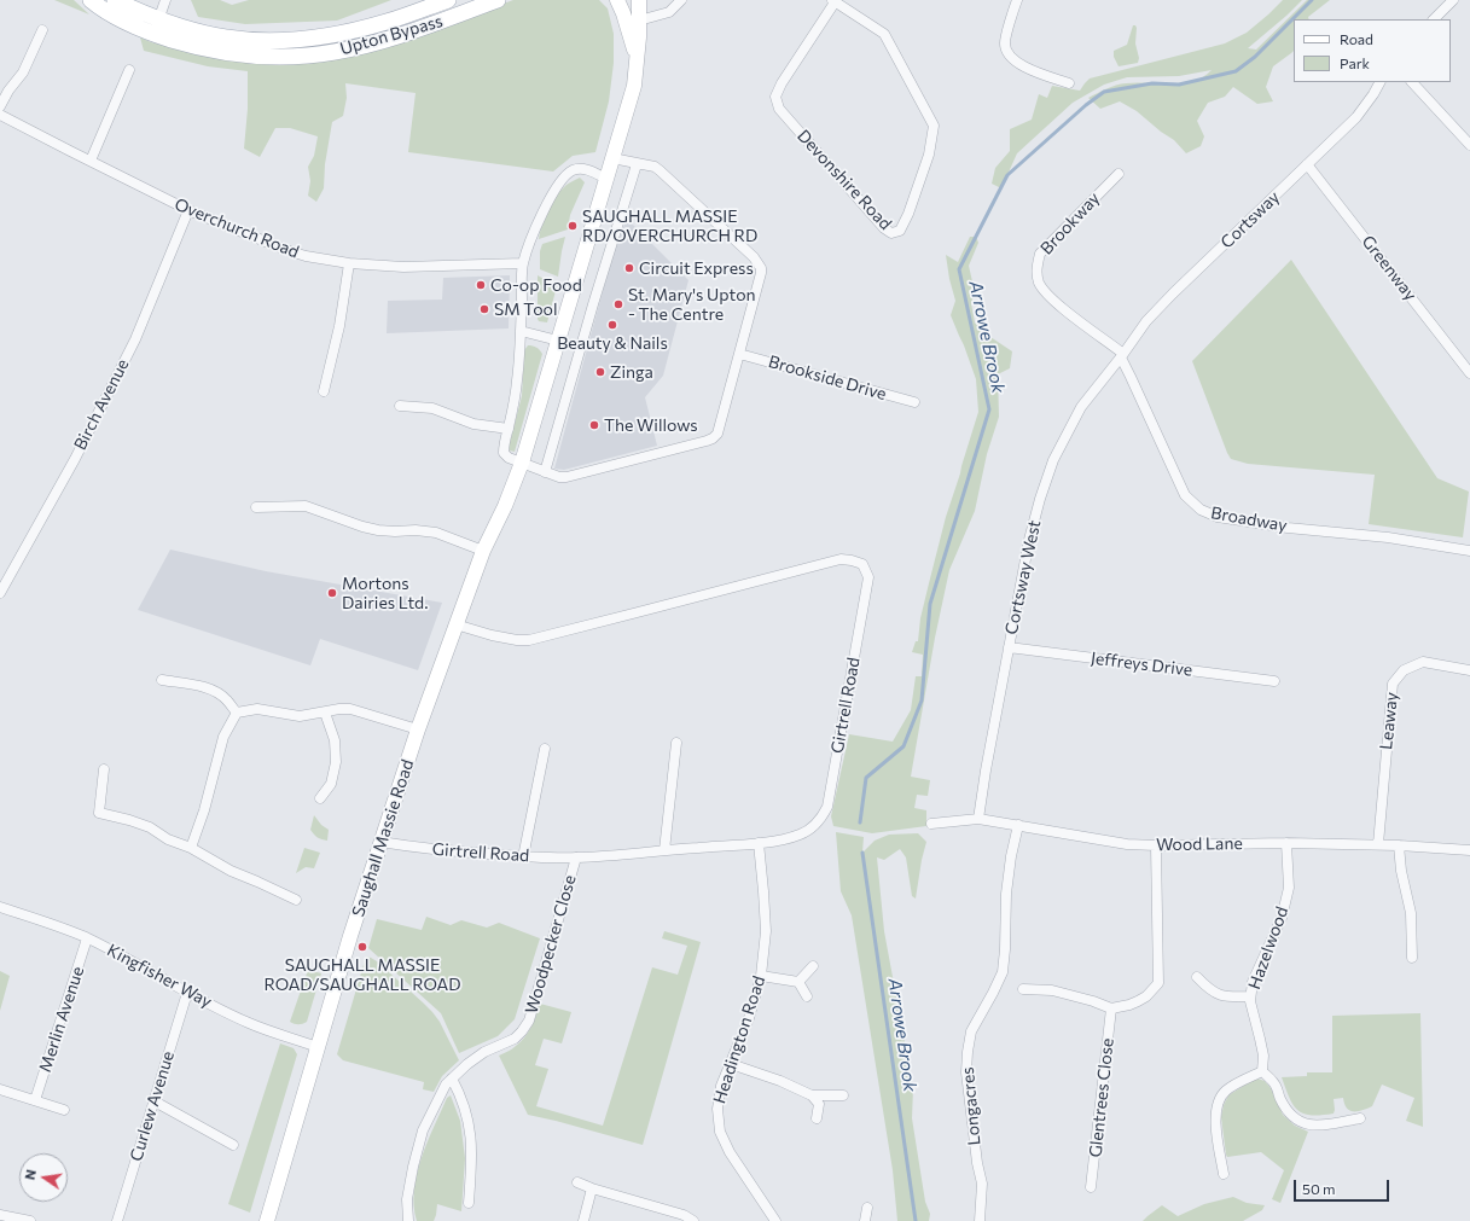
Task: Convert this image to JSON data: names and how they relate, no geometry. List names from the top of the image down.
{
  "streets": {
    "main road": ["Upton Bypass", "Saughall Massie Road"],
    "street": [
      "Devonshire Road",
      "Cortsway",
      "Brookway",
      "Overchurch Road",
      "Greenway",
      "Brookside Drive",
      "Birch Avenue",
      "Broadway",
      "Cortsway West",
      "Jeffreys Drive",
      "Girtrell Road",
      "Leaway",
      "Wood Lane",
      "Woodpecker Close",
      "Hazelwood",
      "Kingfisher Way",
      "Merlin Avenue",
      "Headington Road",
      "Glentrees Close",
      "Curlew Avenue",
      "Longacres"
    ]
  },
  "crossings": [
    ["Cortsway", "Brookway"],
    ["Cortsway", "Greenway"],
    ["Cortsway", "Broadway"],
    ["Cortsway", "Cortsway West"],
    ["Brookway", "Broadway"],
    ["Brookway", "Cortsway West"],
    ["Overchurch Road", "Birch Avenue"],
    ["Broadway", "Cortsway West"],
    ["Cortsway West", "Jeffreys Drive"],
    ["Cortsway West", "Wood Lane"],
    ["Girtrell Road", "Saughall Massie Road"],
    ["Girtrell Road", "Woodpecker Close"],
    ["Girtrell Road", "Headington Road"],
    ["Leaway", "Wood Lane"],
    ["Saughall Massie Road", "Kingfisher Way"],
    ["Wood Lane", "Hazelwood"],
    ["Wood Lane", "Longacres"],
    ["Kingfisher Way", "Merlin Avenue"],
    ["Kingfisher Way", "Curlew Avenue"]
  ],
  "water": ["Arrowe Brook"],
  "places": [
    "SAUGHALL MASSIE RD/OVERCHURCH RD",
    "Circuit Express",
    "Co-op Food",
    "St. Mary's Upton - The Centre",
    "SM Tool",
    "Beauty & Nails",
    "Zinga",
    "The Willows",
    "Mortons Dairies Ltd.",
    "SAUGHALL MASSIE ROAD/SAUGHALL ROAD"
  ],
  "legend": ["Road", "Park"],
  "scale_bar": "50 m",
  "north": "left"
}
